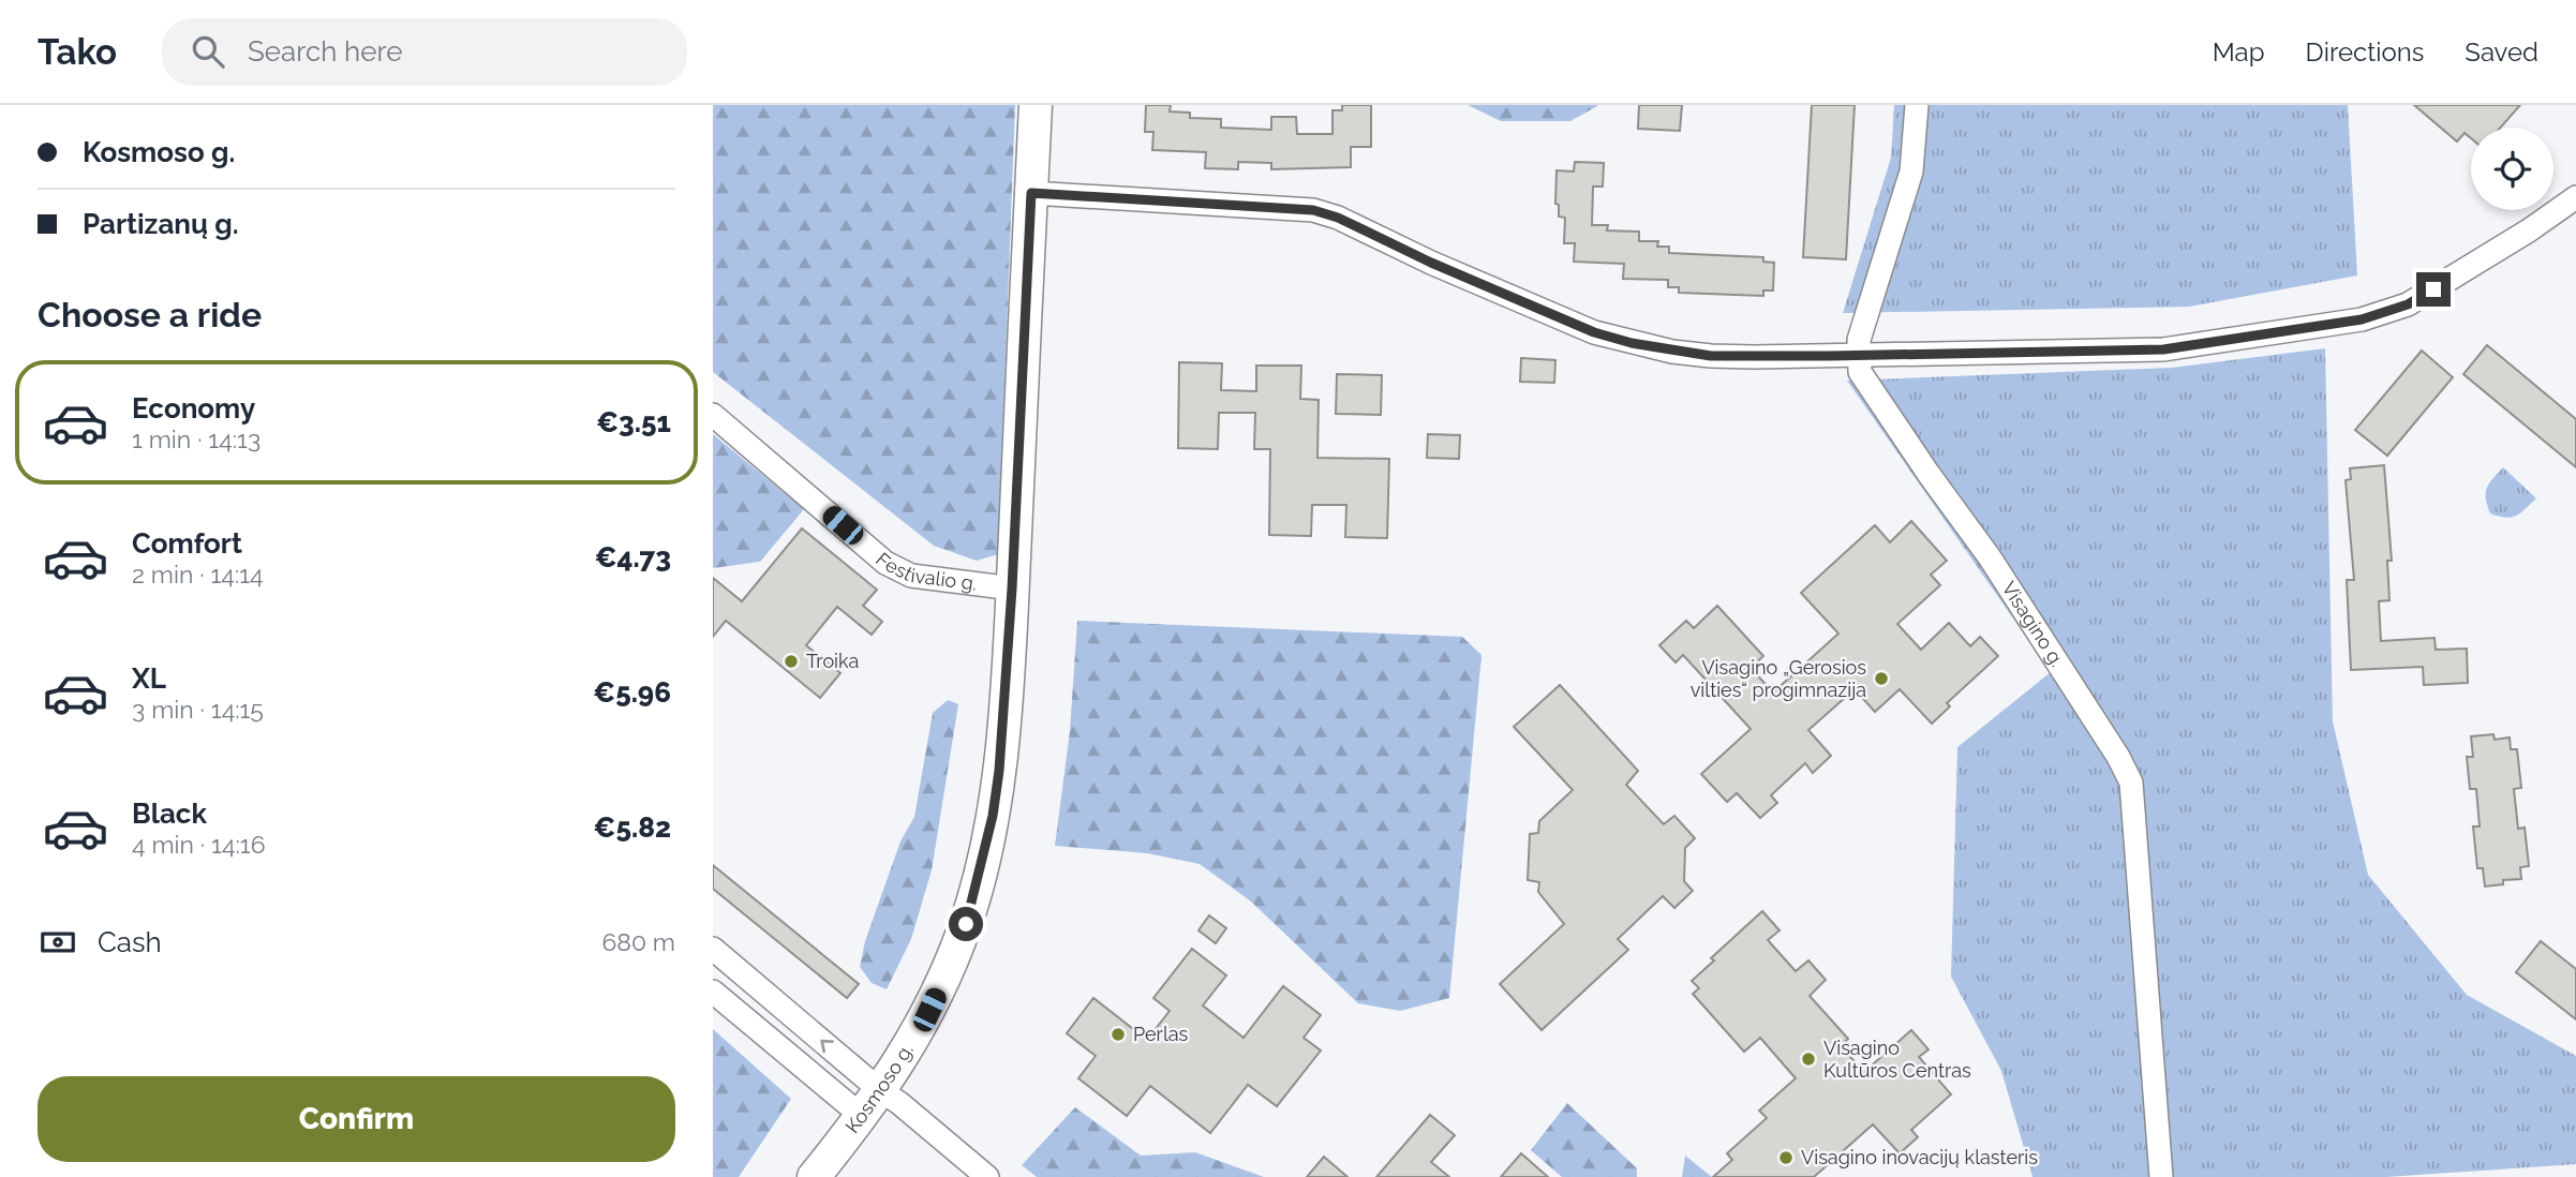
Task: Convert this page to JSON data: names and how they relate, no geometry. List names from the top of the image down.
{
  "streets": {
    "main road": ["Kosmoso g."],
    "street": ["Festivalio g.", "Visagino g."]
  },
  "crossings": [
    ["Festivalio g.", "Kosmoso g."]
  ],
  "places": [
    "Troika",
    "Visagino „Gerosios vilties“ progimnazija",
    "Perlas",
    "Visagino Kultūros Centras",
    "Visagino inovacijų klasteris"
  ],
  "page": {
    "header": "Tako",
    "search": "Search here",
    "nav": ["Map", "Directions", "Saved"],
    "banner": ["Kosmoso g.", "Partizanų g."],
    "heading": "Choose a ride",
    "list": [
      {
        "name": "Economy",
        "note": "1 min · 14:13",
        "value": "€3.51"
      },
      {
        "name": "Comfort",
        "note": "2 min · 14:14",
        "value": "€4.73"
      },
      {
        "name": "XL",
        "note": "3 min · 14:15",
        "value": "€5.96"
      },
      {
        "name": "Black",
        "note": "4 min · 14:16",
        "value": "€5.82"
      }
    ],
    "pay": ["Cash", "680 m"],
    "buttons": "Confirm"
  }
}
